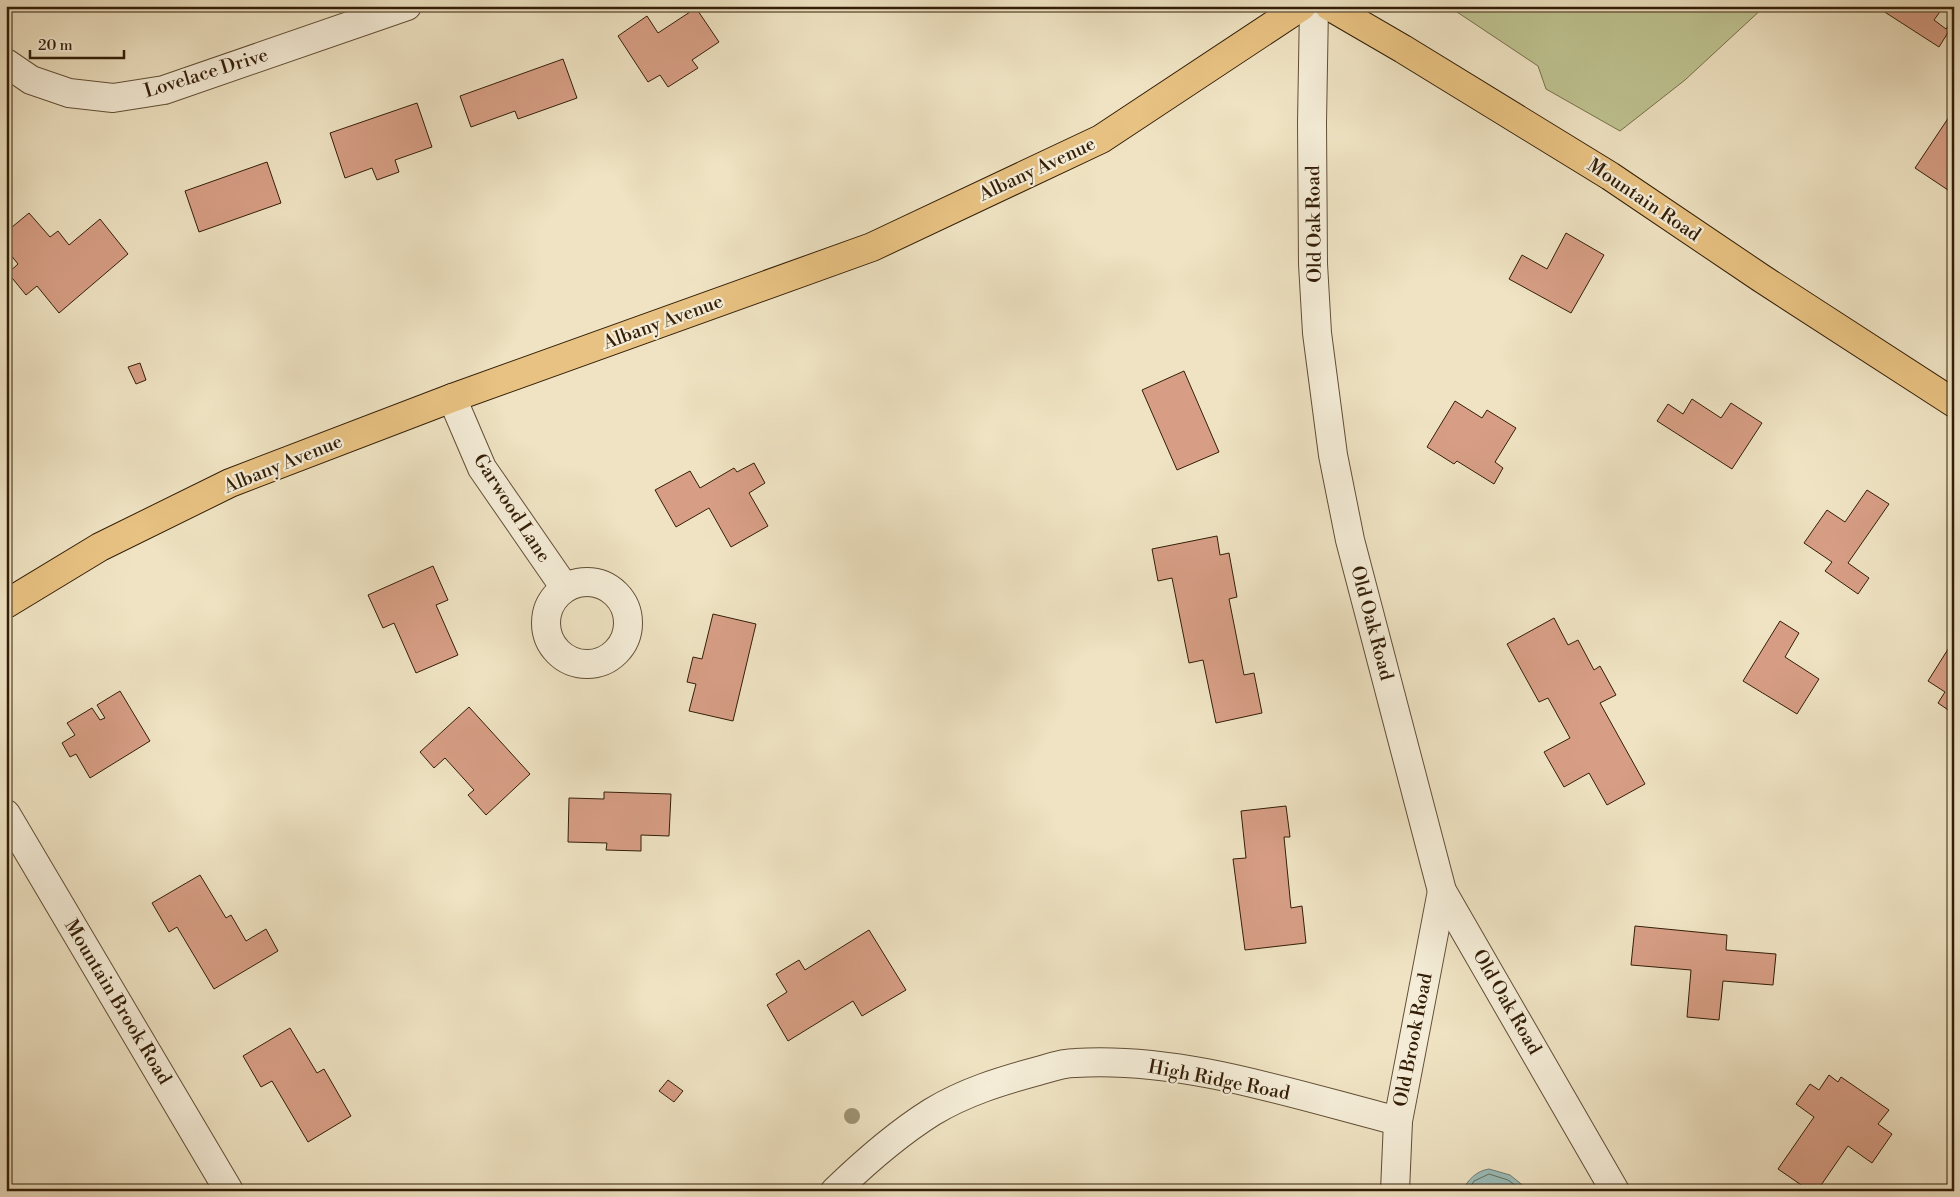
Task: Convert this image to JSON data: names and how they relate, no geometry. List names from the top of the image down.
{
  "streets": {
    "main road": ["Albany Avenue", "Mountain Road"],
    "street": [
      "Lovelace Drive",
      "Old Oak Road",
      "Garwood Lane",
      "Mountain Brook Road",
      "Old Brook Road",
      "High Ridge Road"
    ]
  },
  "crossings": [
    ["Albany Avenue", "Garwood Lane"],
    ["Old Oak Road", "Old Brook Road"],
    ["Old Brook Road", "High Ridge Road"]
  ],
  "scale_bar": "20 m"
}
